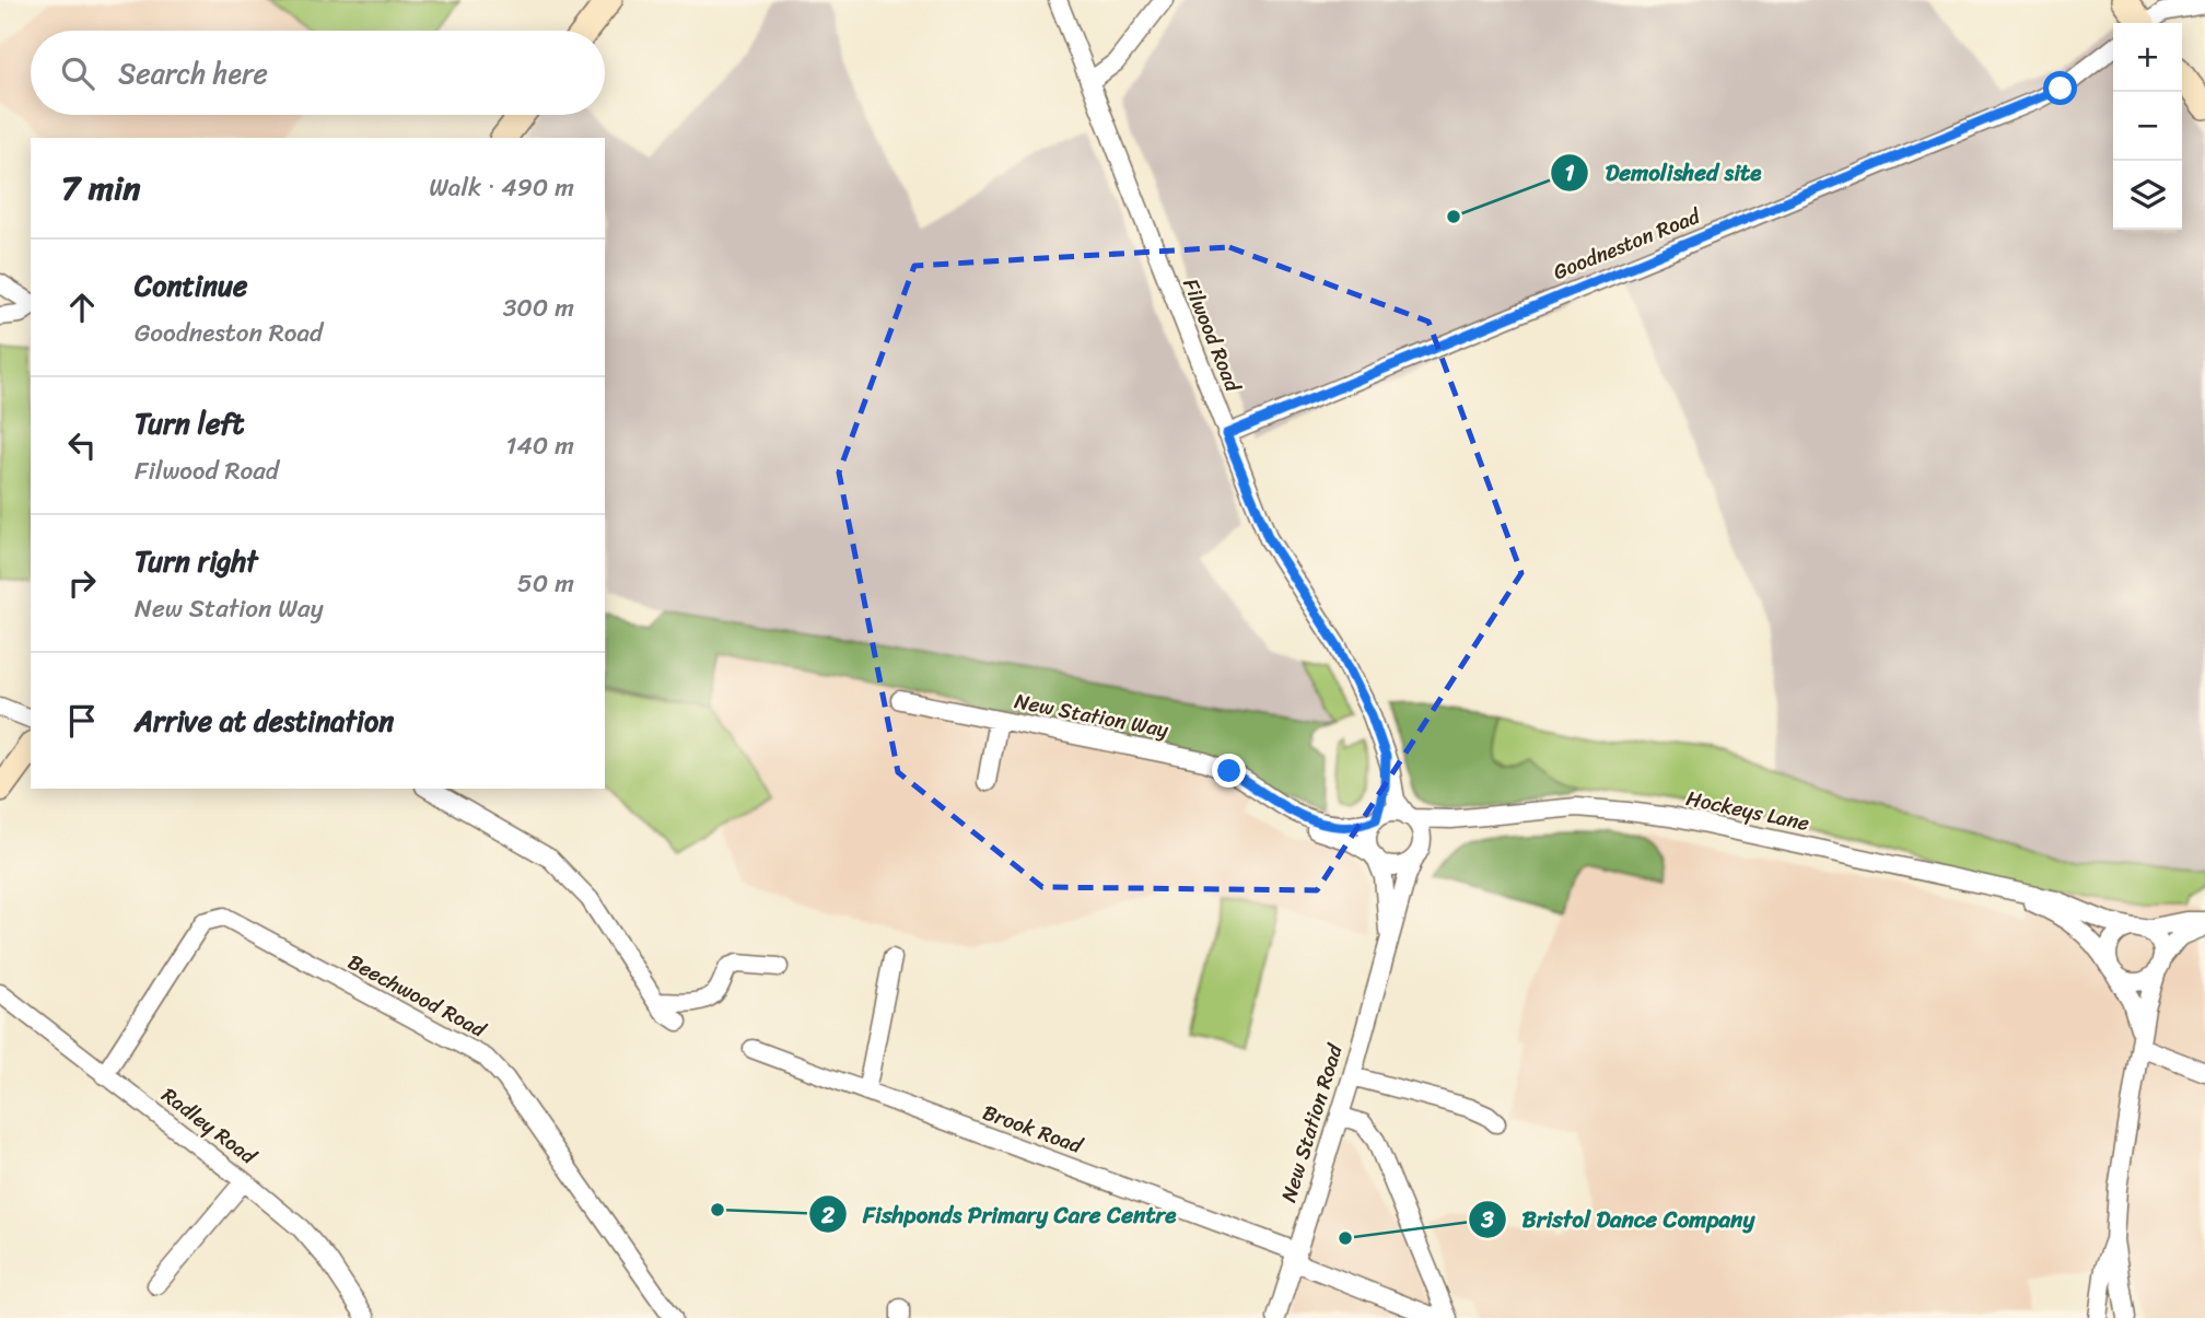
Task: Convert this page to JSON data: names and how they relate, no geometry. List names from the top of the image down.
{
  "streets": {
    "street": [
      "Goodneston Road",
      "Filwood Road",
      "New Station Way",
      "Hockeys Lane",
      "Beechwood Road",
      "New Station Road",
      "Radley Road",
      "Brook Road"
    ]
  },
  "crossings": [
    ["Goodneston Road", "Filwood Road"],
    ["Filwood Road", "New Station Way"],
    ["Filwood Road", "Hockeys Lane"],
    ["Filwood Road", "New Station Road"],
    ["New Station Way", "Hockeys Lane"],
    ["New Station Way", "New Station Road"],
    ["Hockeys Lane", "New Station Road"],
    ["Beechwood Road", "Radley Road"],
    ["New Station Road", "Brook Road"]
  ],
  "places": ["Demolished site", "Fishponds Primary Care Centre", "Bristol Dance Company"],
  "page": {
    "map_buttons": ["+", "−"],
    "search": "Search here",
    "heading": ["7 min", "Walk · 490 m"],
    "list": [
      ["Continue", "Goodneston Road", "300 m"],
      ["Turn left", "Filwood Road", "140 m"],
      ["Turn right", "New Station Way", "50 m"],
      "Arrive at destination"
    ]
  }
}
